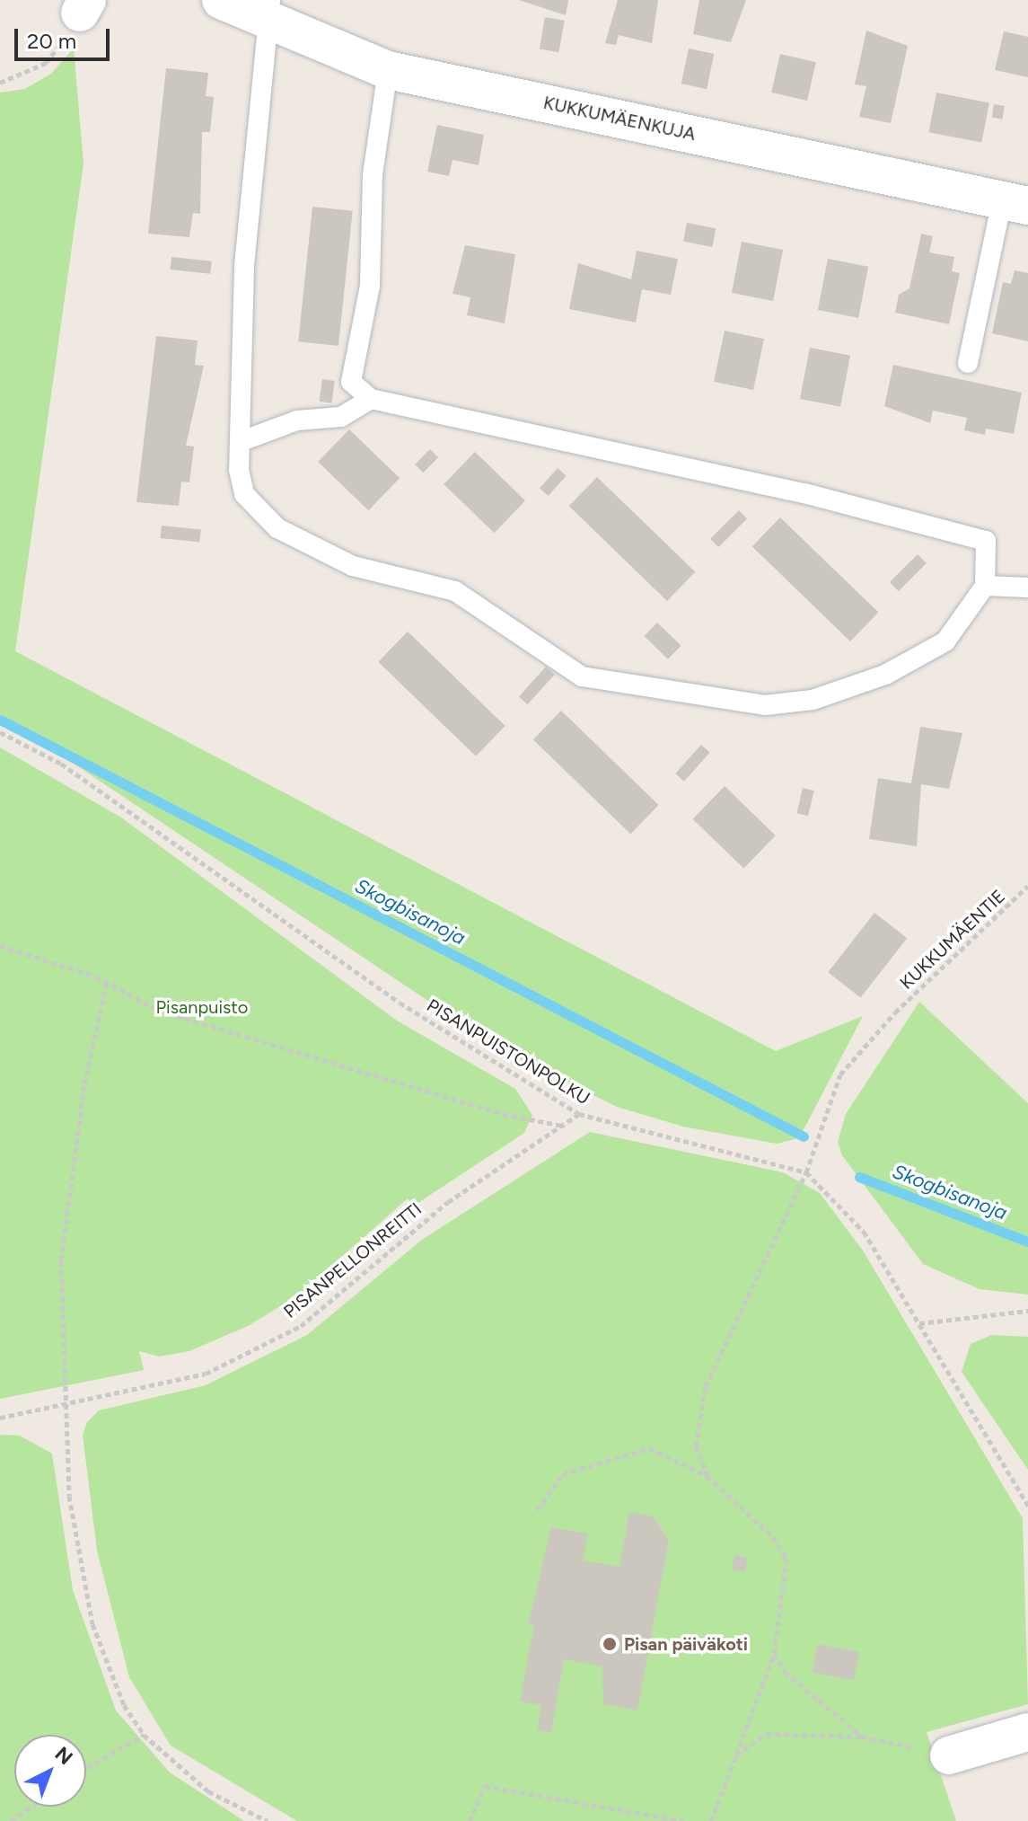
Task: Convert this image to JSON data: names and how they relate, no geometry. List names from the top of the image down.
{
  "streets": {
    "street": ["KUKKUMÄENKUJA"],
    "path": ["KUKKUMÄENTIE", "PISANPUISTONPOLKU", "PISANPELLONREITTI"]
  },
  "crossings": [
    ["KUKKUMÄENTIE", "PISANPUISTONPOLKU"],
    ["PISANPUISTONPOLKU", "PISANPELLONREITTI"]
  ],
  "water": ["Skogbisanoja"],
  "parks": ["Pisanpuisto"],
  "places": ["Pisan päiväkoti"],
  "scale_bar": "20 m",
  "north": "top right"
}
